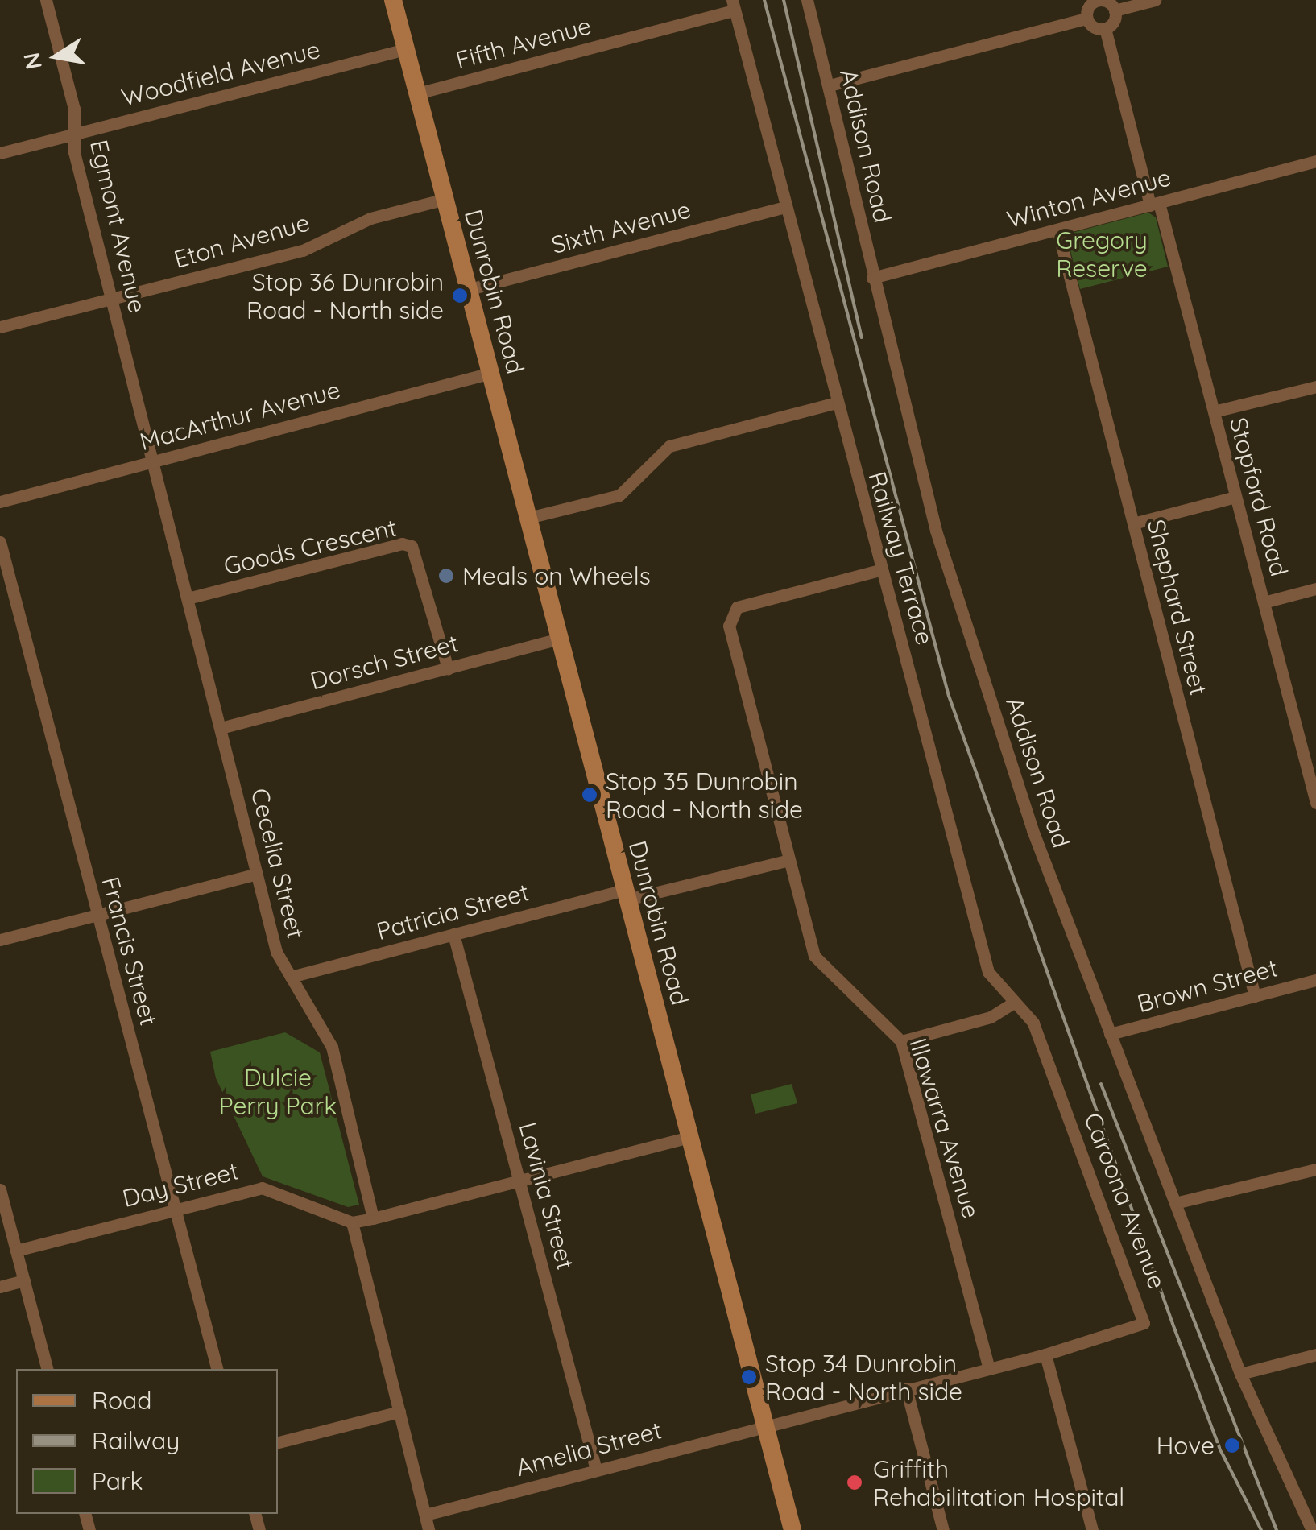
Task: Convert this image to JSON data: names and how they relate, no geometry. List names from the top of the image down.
{
  "streets": {
    "street": [
      "Fifth Avenue",
      "Woodfield Avenue",
      "Addison Road",
      "Winton Avenue",
      "Egmont Avenue",
      "Sixth Avenue",
      "Eton Avenue",
      "Dunrobin Road",
      "MacArthur Avenue",
      "Stopford Road",
      "Goods Crescent",
      "Railway Terrace",
      "Shephard Street",
      "Dorsch Street",
      "Cecelia Street",
      "Patricia Street",
      "Francis Street",
      "Brown Street",
      "Illawarra Avenue",
      "Day Street",
      "Lavinia Street",
      "Caroona Avenue",
      "Amelia Street"
    ]
  },
  "crossings": [
    ["Fifth Avenue", "Dunrobin Road"],
    ["Fifth Avenue", "Railway Terrace"],
    ["Woodfield Avenue", "Egmont Avenue"],
    ["Woodfield Avenue", "Dunrobin Road"],
    ["Addison Road", "Winton Avenue"],
    ["Addison Road", "Brown Street"],
    ["Winton Avenue", "Stopford Road"],
    ["Winton Avenue", "Shephard Street"],
    ["Egmont Avenue", "Eton Avenue"],
    ["Egmont Avenue", "MacArthur Avenue"],
    ["Egmont Avenue", "Cecelia Street"],
    ["Sixth Avenue", "Dunrobin Road"],
    ["Sixth Avenue", "Railway Terrace"],
    ["Eton Avenue", "Dunrobin Road"],
    ["Dunrobin Road", "MacArthur Avenue"],
    ["Dunrobin Road", "Dorsch Street"],
    ["Dunrobin Road", "Patricia Street"],
    ["Dunrobin Road", "Caroona Avenue"],
    ["Dunrobin Road", "Amelia Street"],
    ["MacArthur Avenue", "Cecelia Street"],
    ["Goods Crescent", "Dorsch Street"],
    ["Goods Crescent", "Cecelia Street"],
    ["Railway Terrace", "Illawarra Avenue"],
    ["Railway Terrace", "Caroona Avenue"],
    ["Shephard Street", "Brown Street"],
    ["Dorsch Street", "Cecelia Street"],
    ["Cecelia Street", "Patricia Street"],
    ["Patricia Street", "Illawarra Avenue"],
    ["Patricia Street", "Lavinia Street"],
    ["Francis Street", "Day Street"],
    ["Illawarra Avenue", "Caroona Avenue"],
    ["Lavinia Street", "Amelia Street"],
    ["Caroona Avenue", "Amelia Street"]
  ],
  "parks": ["Gregory Reserve", "Dulcie Perry Park"],
  "places": [
    "Stop 36 Dunrobin Road - North side",
    "Meals on Wheels",
    "Stop 35 Dunrobin Road - North side",
    "Stop 34 Dunrobin Road - North side",
    "Hove",
    "Griffith Rehabilitation Hospital"
  ],
  "legend": ["Road", "Railway", "Park"],
  "north": "left"
}
